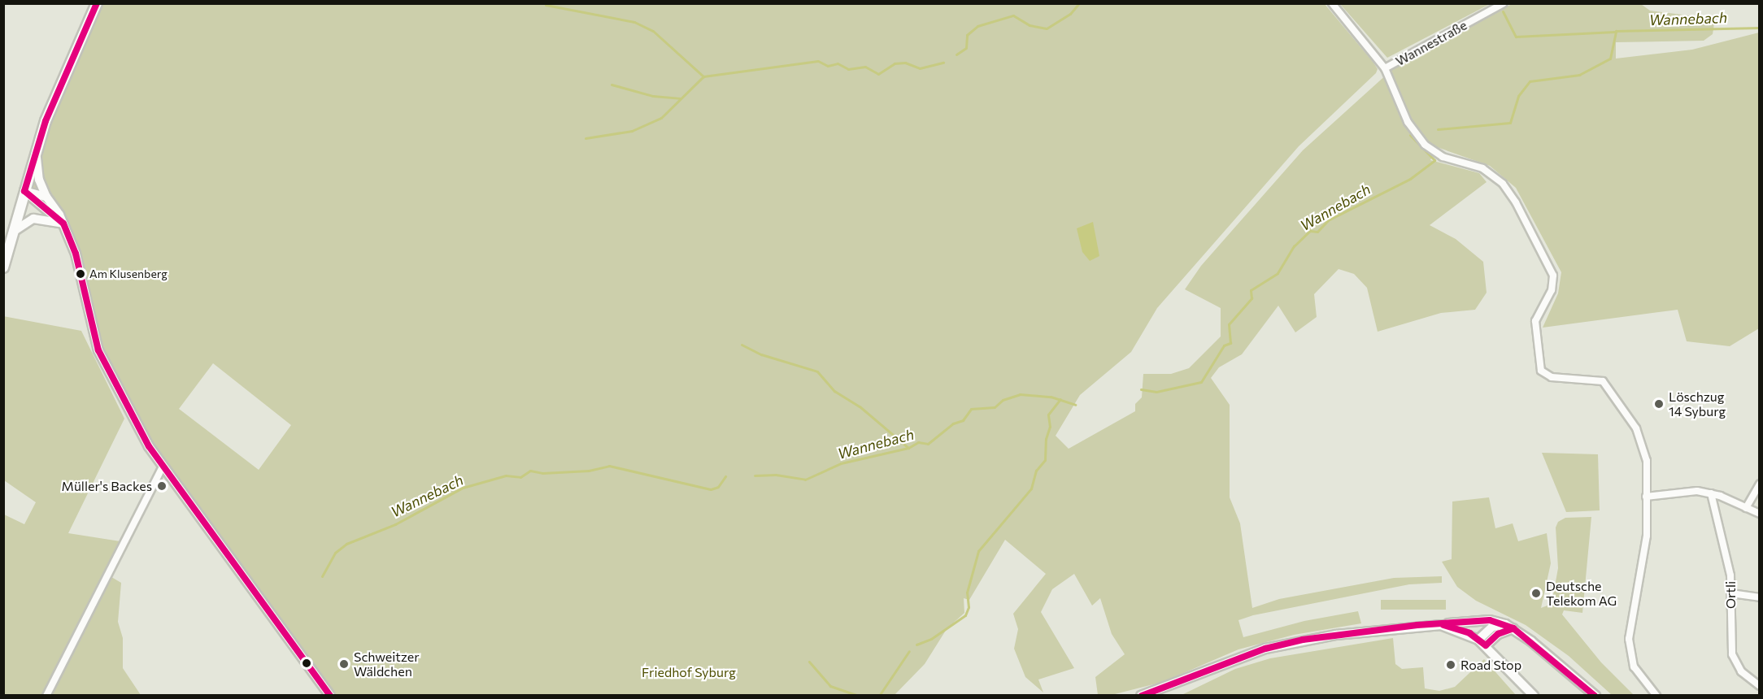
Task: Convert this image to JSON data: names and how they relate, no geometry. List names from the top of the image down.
{
  "streets": {
    "street": ["Wannestraße", "Ortli"]
  },
  "water": ["Wannebach"],
  "parks": ["Friedhof Syburg"],
  "places": [
    "Am Klusenberg",
    "Löschzug 14 Syburg",
    "Müller's Backes",
    "Deutsche Telekom AG",
    "Schweitzer Wäldchen",
    "Road Stop"
  ]
}
